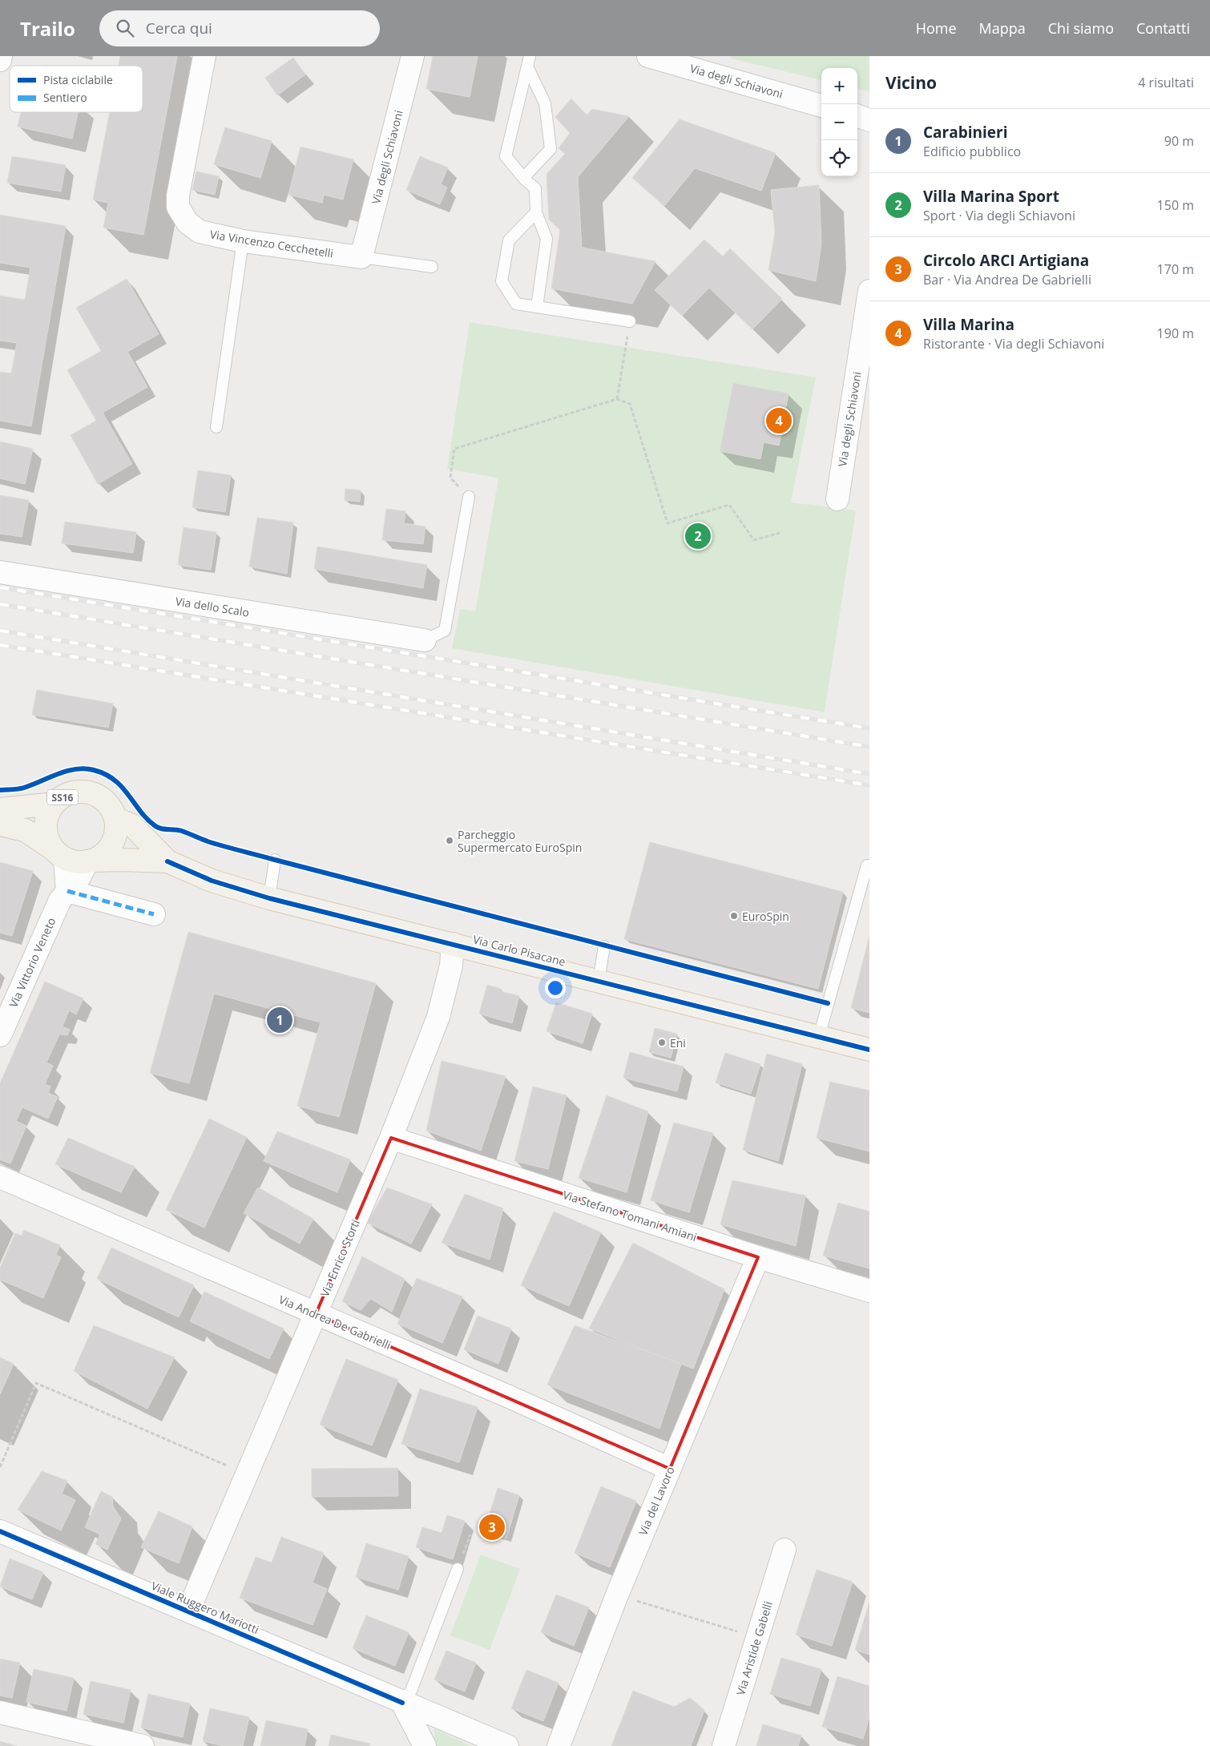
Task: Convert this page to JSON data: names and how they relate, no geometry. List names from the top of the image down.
{
  "streets": {
    "main road": ["SS16", "Via Carlo Pisacane"],
    "street": [
      "Via degli Schiavoni",
      "Via Vincenzo Cecchetelli",
      "Via dello Scalo",
      "Via Vittorio Veneto",
      "Via Stefano Tomani Amiani",
      "Via Enrico Storti",
      "Via Andrea De Gabrielli",
      "Via del Lavoro",
      "Viale Ruggero Mariotti",
      "Via Aristide Gabelli"
    ]
  },
  "crossings": [
    ["Via degli Schiavoni", "Via Vincenzo Cecchetelli"],
    ["SS16", "Via Carlo Pisacane"],
    ["SS16", "Via Vittorio Veneto"],
    ["Via Carlo Pisacane", "Via Vittorio Veneto"],
    ["Via Carlo Pisacane", "Via Enrico Storti"],
    ["Via Stefano Tomani Amiani", "Via Enrico Storti"],
    ["Via Stefano Tomani Amiani", "Via del Lavoro"],
    ["Via Enrico Storti", "Via Andrea De Gabrielli"],
    ["Via Enrico Storti", "Viale Ruggero Mariotti"],
    ["Via Andrea De Gabrielli", "Via del Lavoro"]
  ],
  "places": ["Parcheggio Supermercato EuroSpin", "EuroSpin", "Eni"],
  "legend": ["Pista ciclabile", "Sentiero"],
  "page": {
    "header": "Trailo",
    "search": "Cerca qui",
    "nav": [
      "Home",
      "Mappa",
      "Chi siamo",
      "Contatti"
    ],
    "heading": ["Vicino", "4 risultati"],
    "map_buttons": ["+", "−"],
    "list": [
      {
        "mark": "1",
        "name": "Carabinieri",
        "note": "Edificio pubblico",
        "value": "90 m"
      },
      {
        "mark": "2",
        "name": "Villa Marina Sport",
        "note": "Sport · Via degli Schiavoni",
        "value": "150 m"
      },
      {
        "mark": "3",
        "name": "Circolo ARCI Artigiana",
        "note": "Bar · Via Andrea De Gabrielli",
        "value": "170 m"
      },
      {
        "mark": "4",
        "name": "Villa Marina",
        "note": "Ristorante · Via degli Schiavoni",
        "value": "190 m"
      }
    ],
    "pins": [
      "4",
      "2",
      "1",
      "3"
    ]
  }
}
